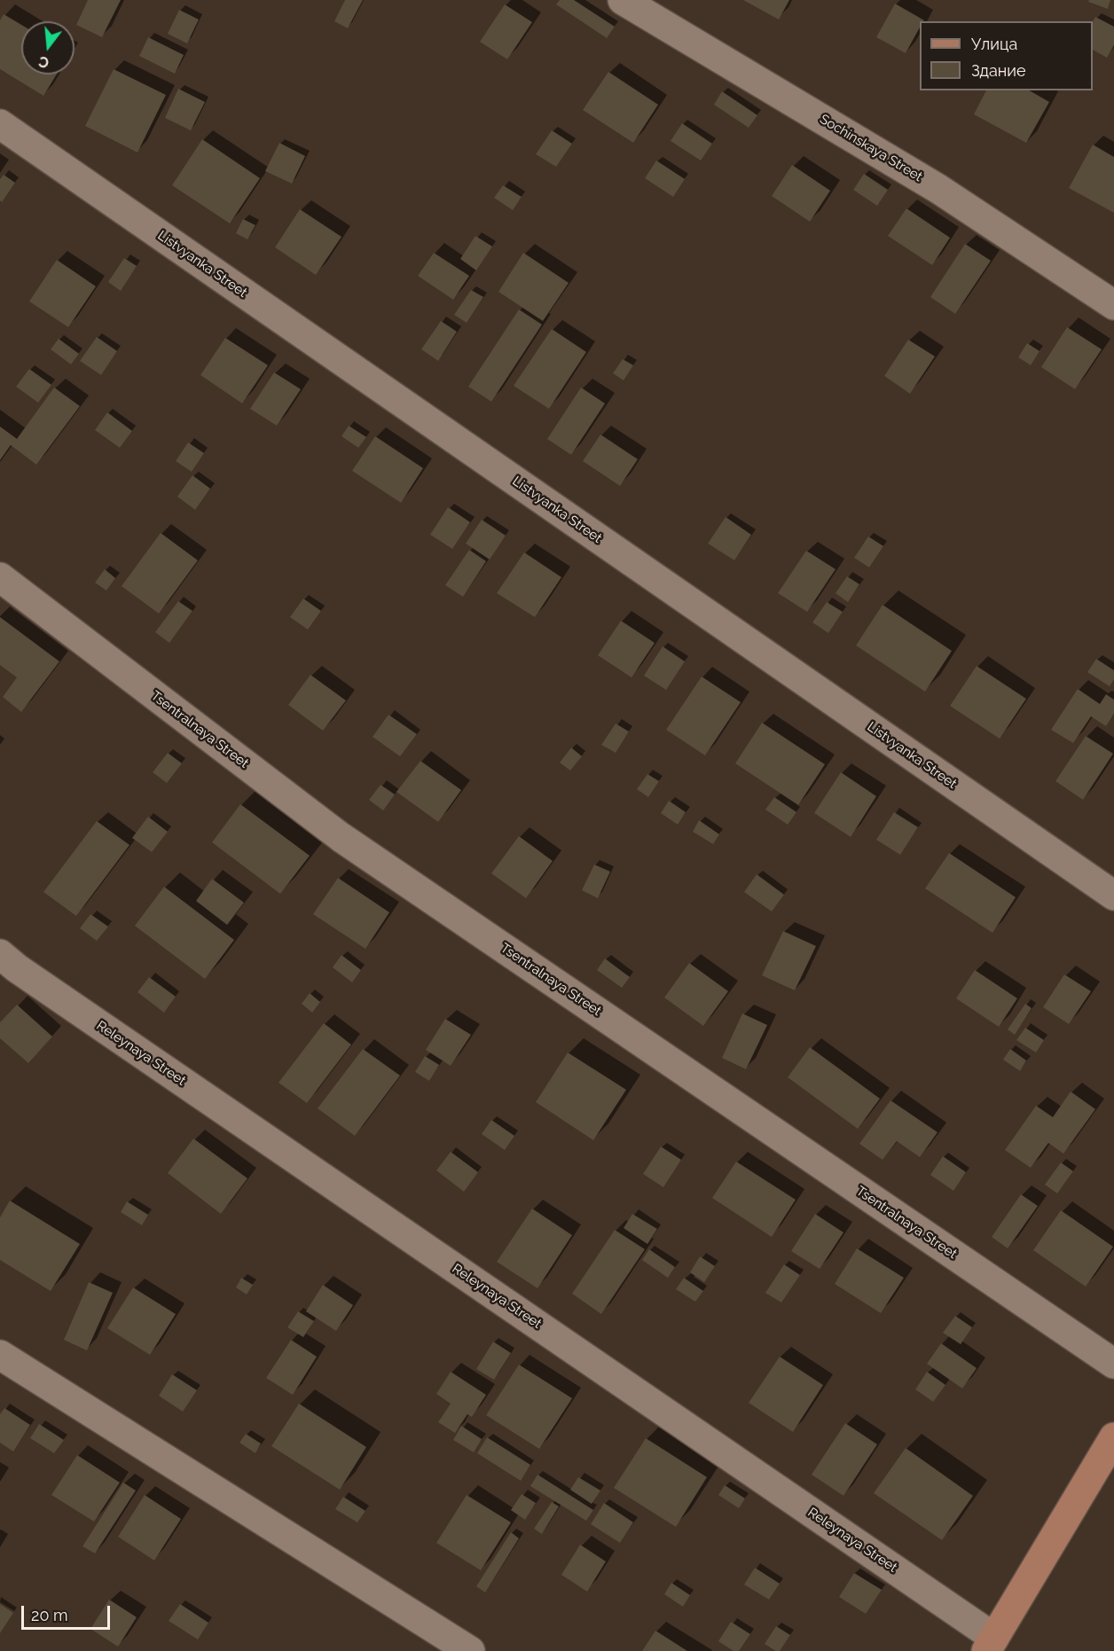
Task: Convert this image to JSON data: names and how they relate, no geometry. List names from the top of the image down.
{
  "streets": {
    "street": [
      "Sochinskaya Street",
      "Listvyanka Street",
      "Tsentralnaya Street",
      "Releynaya Street"
    ]
  },
  "legend": ["Улица", "Здание"],
  "scale_bar": "20 m",
  "north": "bottom"
}
